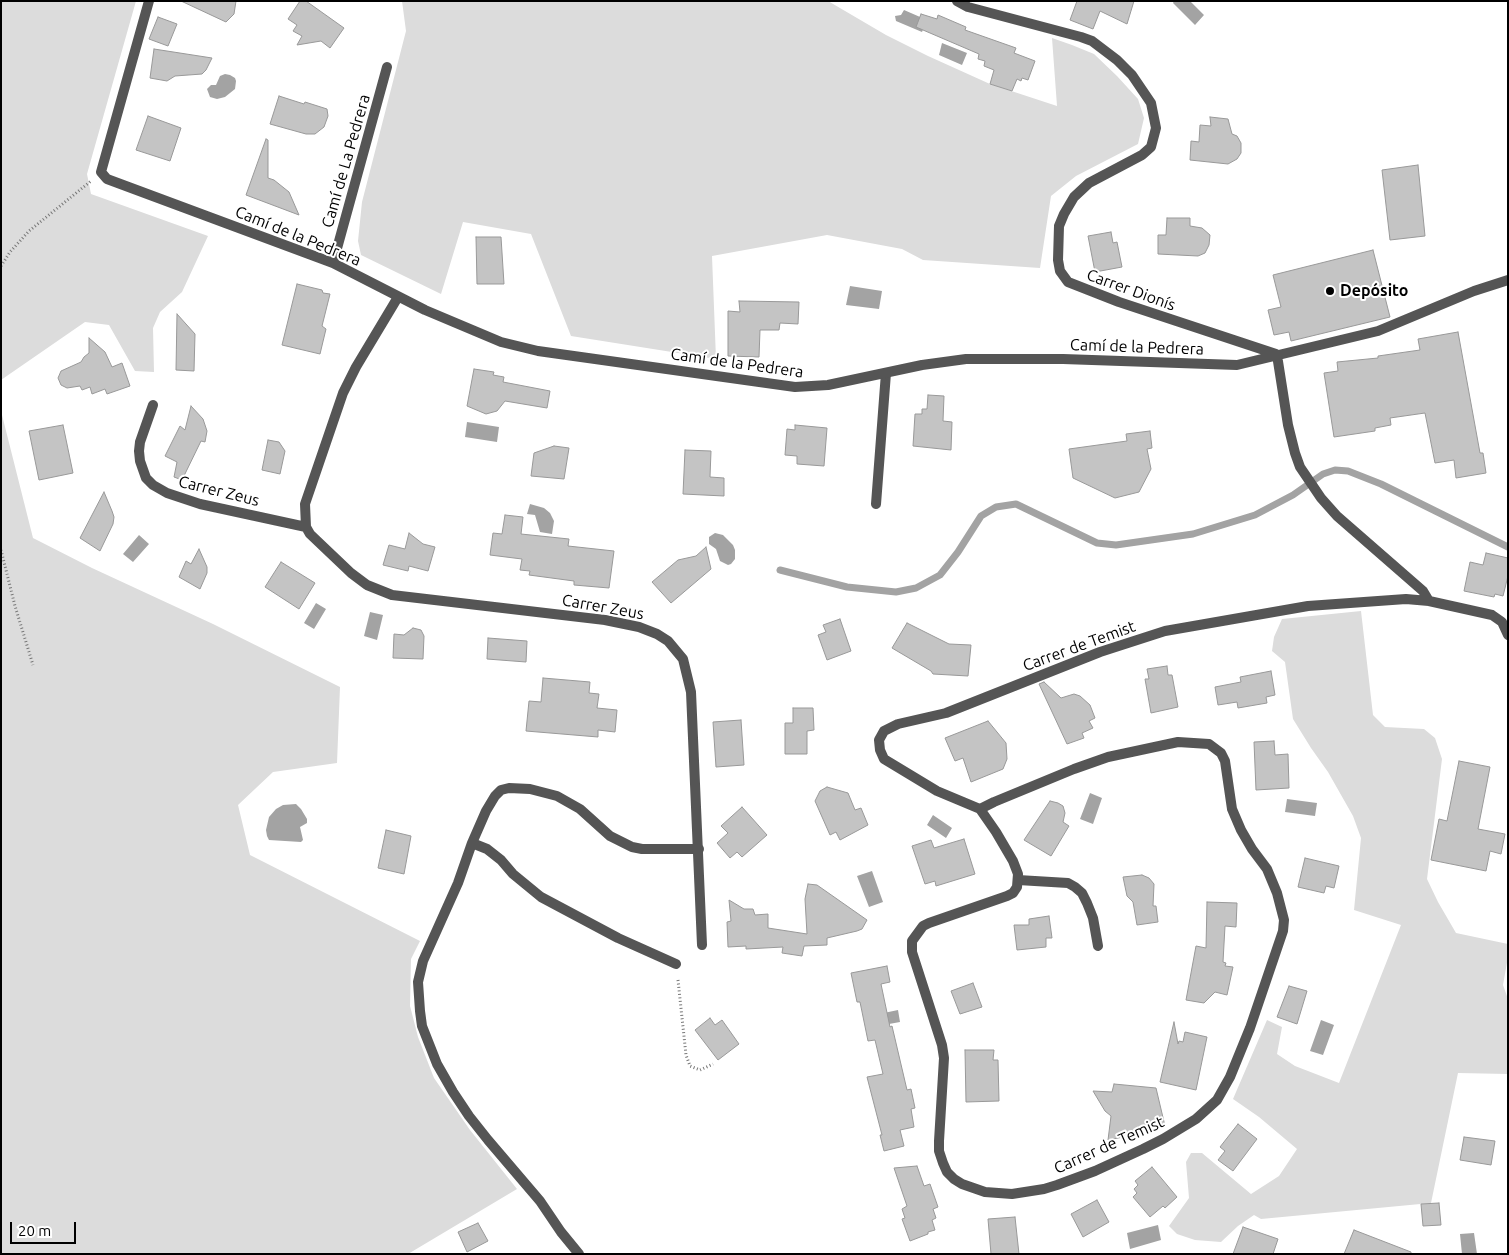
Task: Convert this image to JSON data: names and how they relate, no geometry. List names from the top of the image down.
{
  "streets": {
    "street": [
      "Camí de La Pedrera",
      "Camí de la Pedrera",
      "Carrer Dionís",
      "Carrer Zeus",
      "Carrer de Temist"
    ]
  },
  "crossings": [
    ["Camí de La Pedrera", "Camí de la Pedrera"],
    ["Camí de la Pedrera", "Carrer Dionís"]
  ],
  "places": ["Depósito"],
  "scale_bar": "20 m"
}
